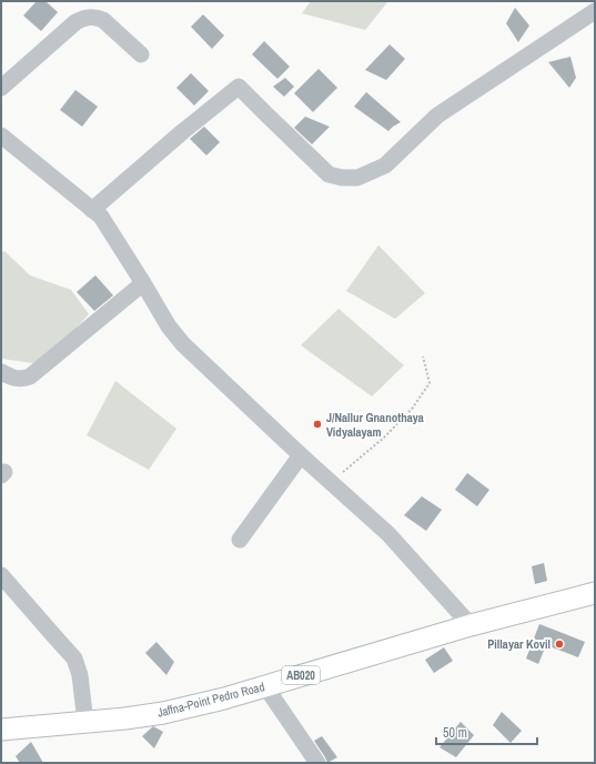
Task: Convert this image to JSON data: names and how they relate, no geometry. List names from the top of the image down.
{
  "streets": {
    "main road": ["AB020", "Jaffna-Point Pedro Road"]
  },
  "places": ["J/Nallur Gnanothaya Vidyalayam", "Pillayar Kovil"],
  "scale_bar": "50 m"
}
